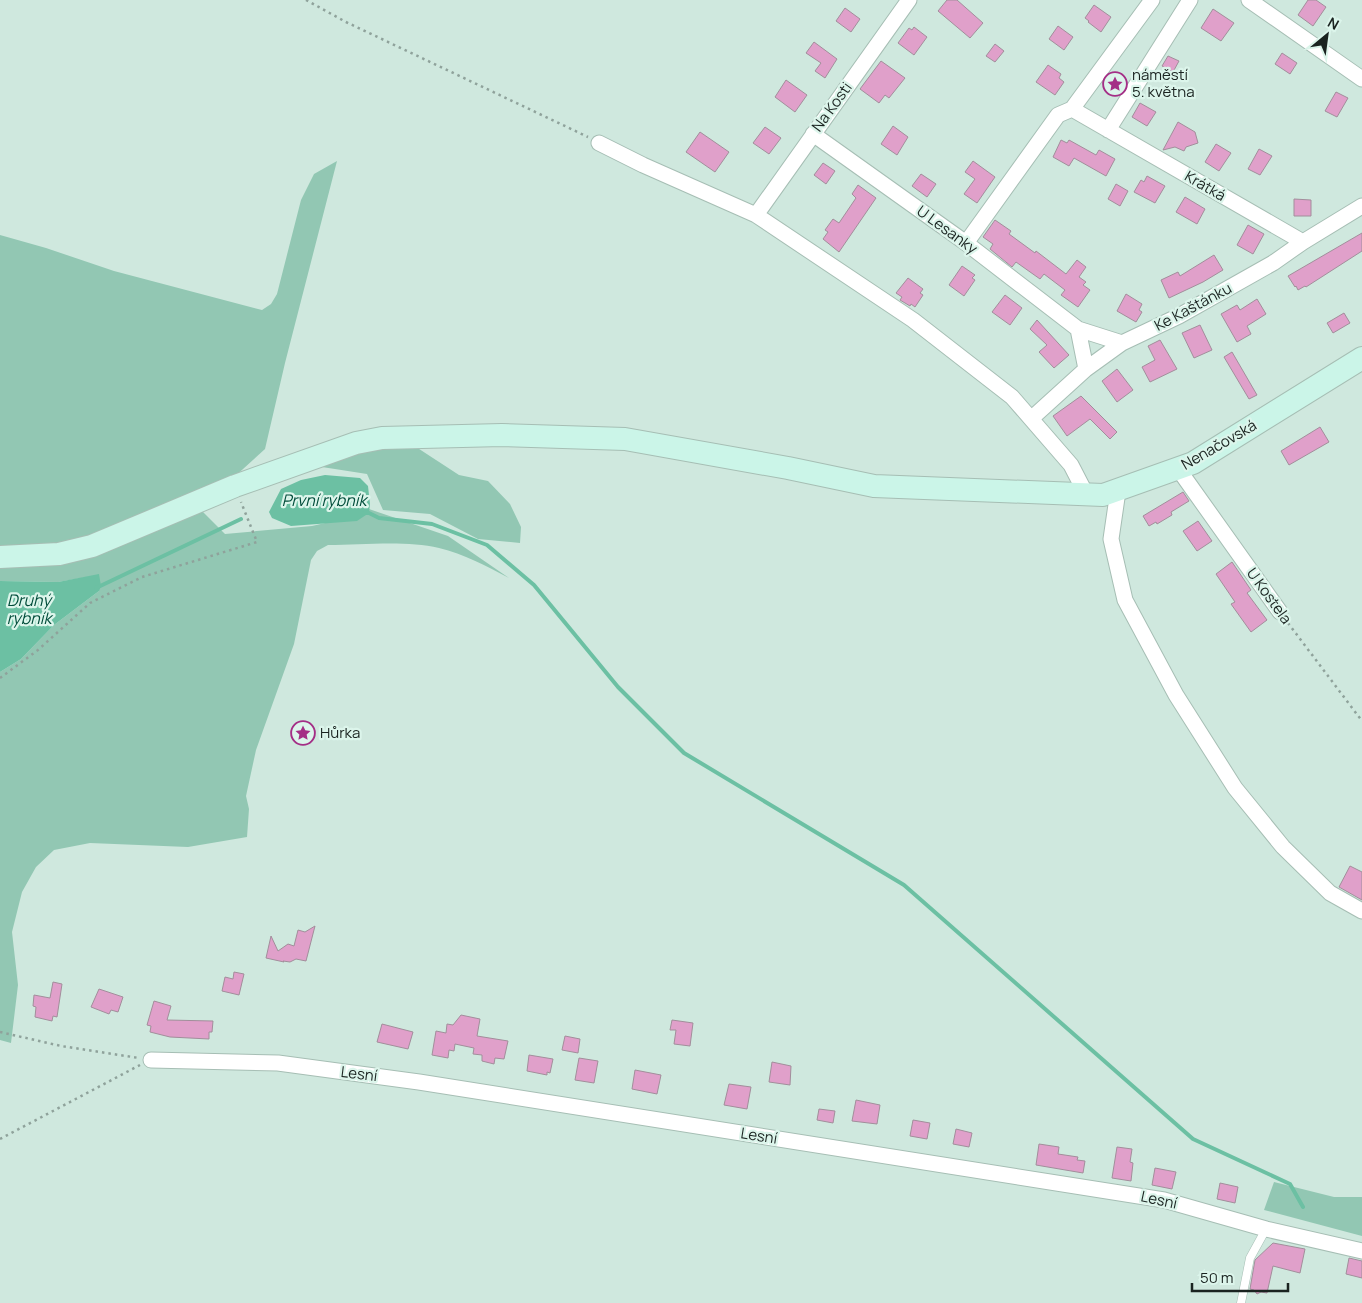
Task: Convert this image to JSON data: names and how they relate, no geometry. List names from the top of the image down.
{
  "streets": {
    "street": [
      "Na Kosti",
      "Krátká",
      "U Lesanky",
      "Ke Kaštánku",
      "Nenačovská",
      "U Kostela",
      "Lesní"
    ]
  },
  "crossings": [
    ["Na Kosti", "U Lesanky"],
    ["Krátká", "Ke Kaštánku"],
    ["U Lesanky", "Ke Kaštánku"],
    ["Nenačovská", "U Kostela"]
  ],
  "water": ["První rybník", "Druhý rybník"],
  "places": {
    "place": ["náměstí 5. května", "Hůrka"]
  },
  "scale_bar": "50 m",
  "north": "top right"
}
